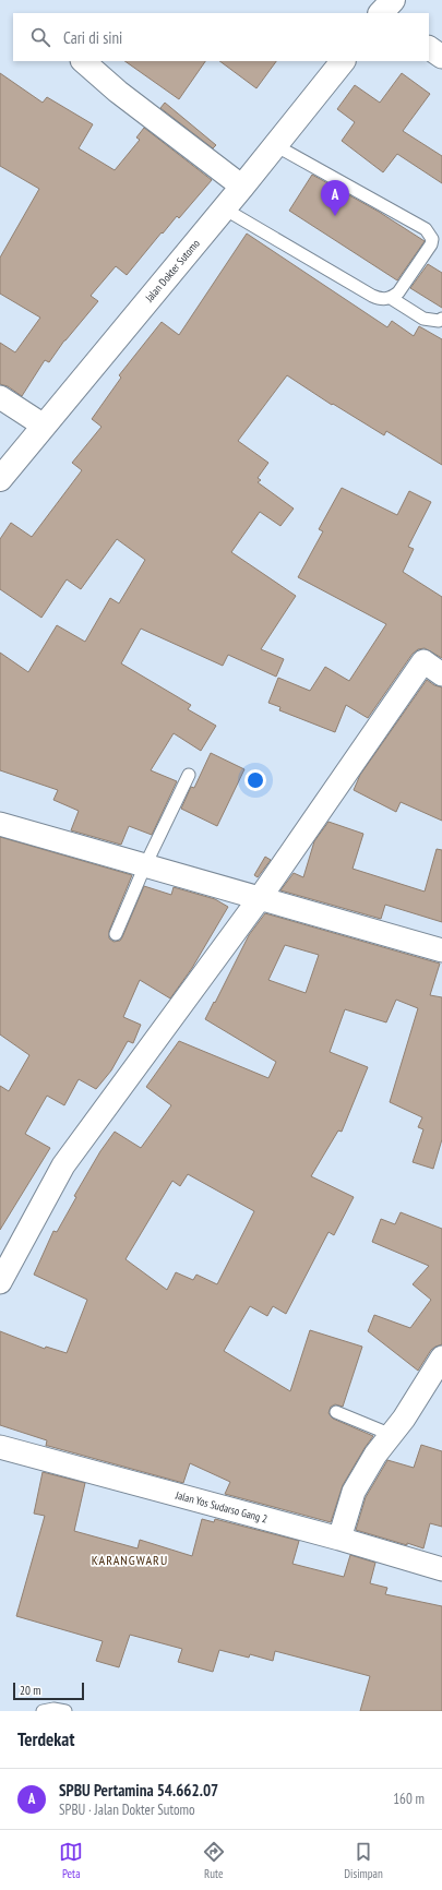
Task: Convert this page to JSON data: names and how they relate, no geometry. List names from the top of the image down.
{
  "streets": {
    "main road": ["Jalan Dokter Sutomo"],
    "street": ["Jalan Yos Sudarso Gang 2"]
  },
  "districts": ["KARANGWARU"],
  "scale_bar": "20 m",
  "page": {
    "search": "Cari di sini",
    "pins": "A",
    "scale": "20 m",
    "heading": "Terdekat",
    "list": [
      {
        "mark": "A",
        "name": "SPBU Pertamina 54.662.07",
        "note": "SPBU · Jalan Dokter Sutomo",
        "value": "160 m"
      }
    ],
    "nav": ["Peta", "Rute", "Disimpan"]
  }
}
